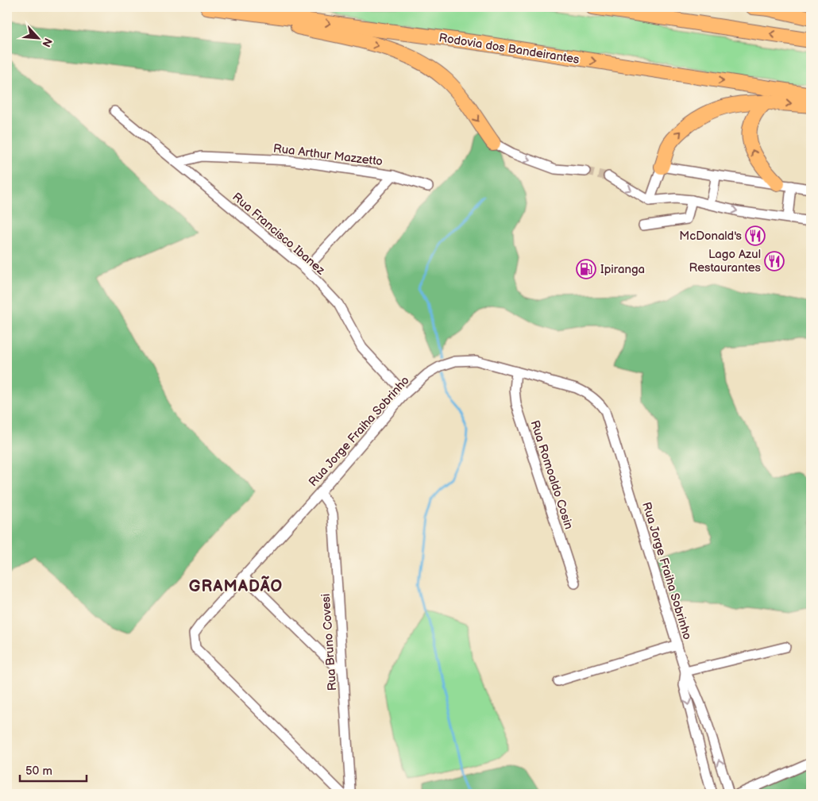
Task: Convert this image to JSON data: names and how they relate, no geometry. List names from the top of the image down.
{
  "streets": {
    "highway": ["Rodovia dos Bandeirantes"],
    "street": [
      "Rua Arthur Mazzetto",
      "Rua Francisco Ibanez",
      "Rua Jorge Fraiha Sobrinho",
      "Rua Romoaldo Cosin",
      "Rua Bruno Covesi"
    ]
  },
  "crossings": [
    ["Rua Arthur Mazzetto", "Rua Francisco Ibanez"],
    ["Rua Francisco Ibanez", "Rua Jorge Fraiha Sobrinho"],
    ["Rua Jorge Fraiha Sobrinho", "Rua Romoaldo Cosin"],
    ["Rua Jorge Fraiha Sobrinho", "Rua Bruno Covesi"]
  ],
  "districts": ["GRAMADÃO"],
  "places": {
    "restaurant": ["McDonald's", "Lago Azul Restaurantes"],
    "fuel station": ["Ipiranga"]
  },
  "scale_bar": "50 m",
  "north": "bottom right"
}
